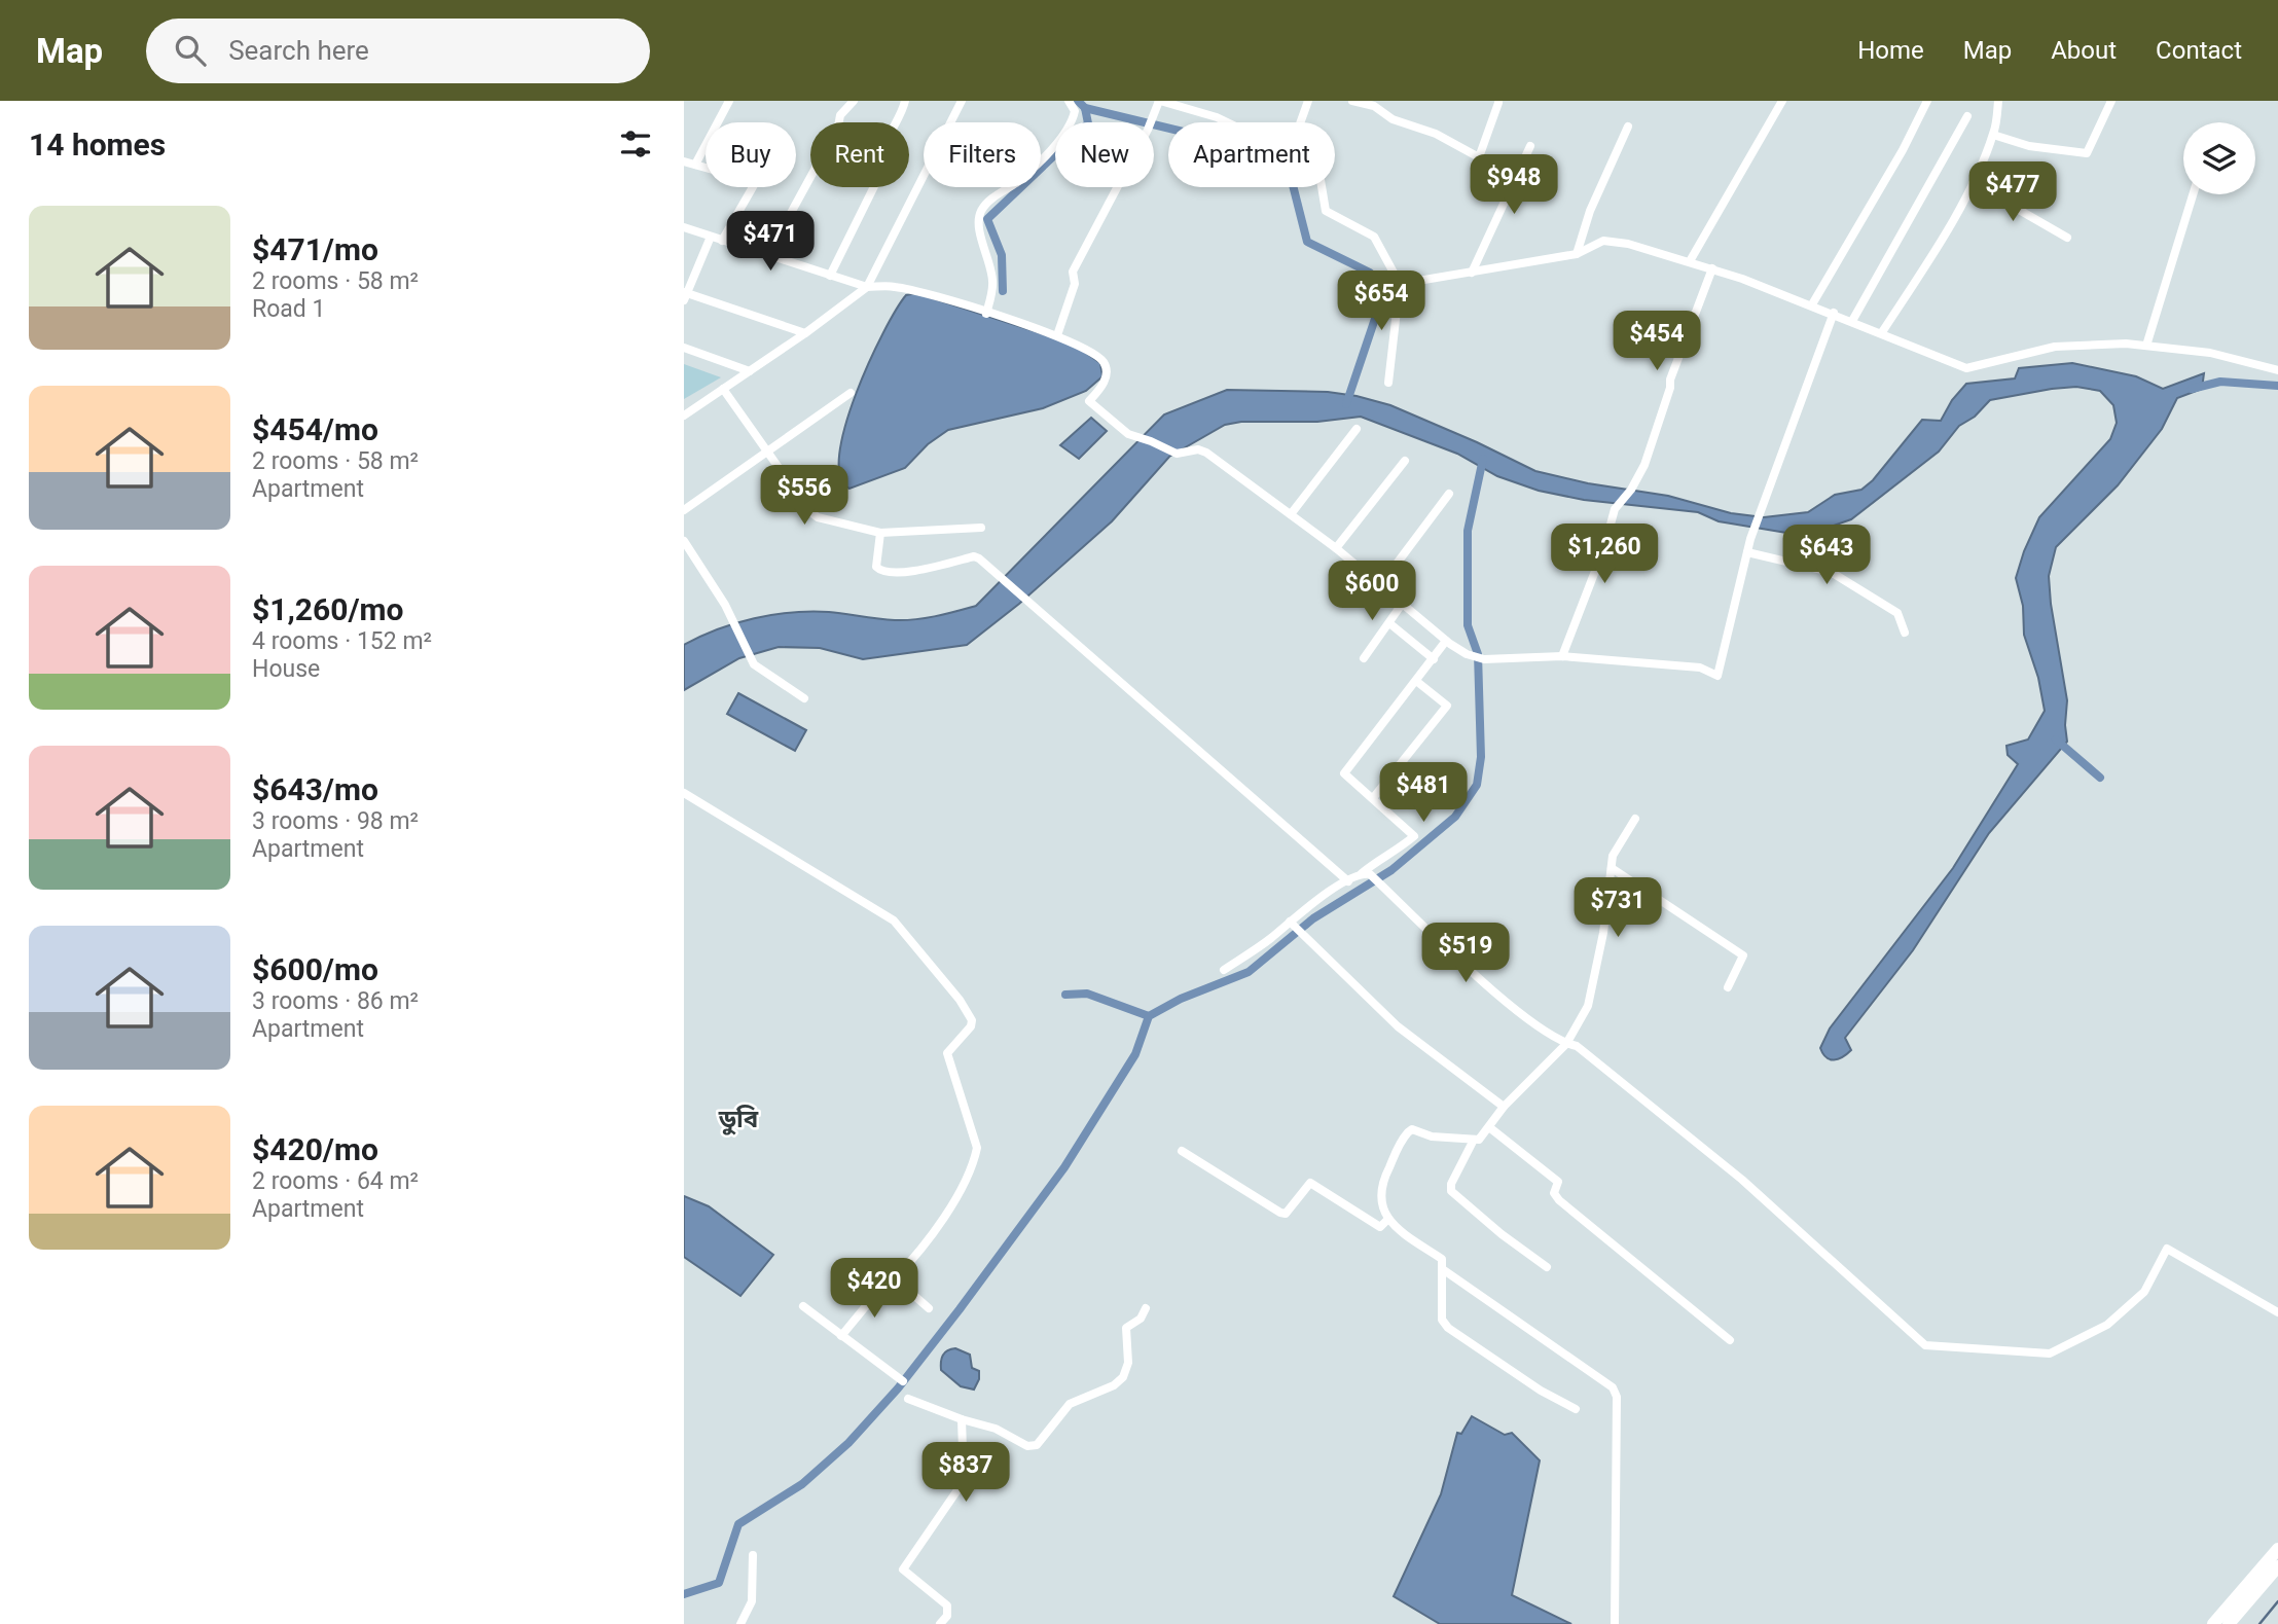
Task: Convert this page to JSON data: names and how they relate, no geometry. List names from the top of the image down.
{
  "districts": ["ডুবি"],
  "page": {
    "header": "Map",
    "search": "Search here",
    "nav": [
      "Home",
      "Map",
      "About",
      "Contact"
    ],
    "heading": "14 homes",
    "chip": [
      "Buy",
      "Rent",
      "Filters",
      "New",
      "Apartment"
    ],
    "price": [
      "$948",
      "$477",
      "$471",
      "$654",
      "$454",
      "$556",
      "$1,260",
      "$643",
      "$600",
      "$481",
      "$731",
      "$519",
      "$420",
      "$837"
    ],
    "list": [
      {
        "name": "$471/mo",
        "note": "2 rooms · 58 m² · Road 1"
      },
      {
        "name": "$454/mo",
        "note": "2 rooms · 58 m² · Apartment"
      },
      {
        "name": "$1,260/mo",
        "note": "4 rooms · 152 m² · House"
      },
      {
        "name": "$643/mo",
        "note": "3 rooms · 98 m² · Apartment"
      },
      {
        "name": "$600/mo",
        "note": "3 rooms · 86 m² · Apartment"
      },
      {
        "name": "$420/mo",
        "note": "2 rooms · 64 m² · Apartment"
      }
    ]
  }
}
